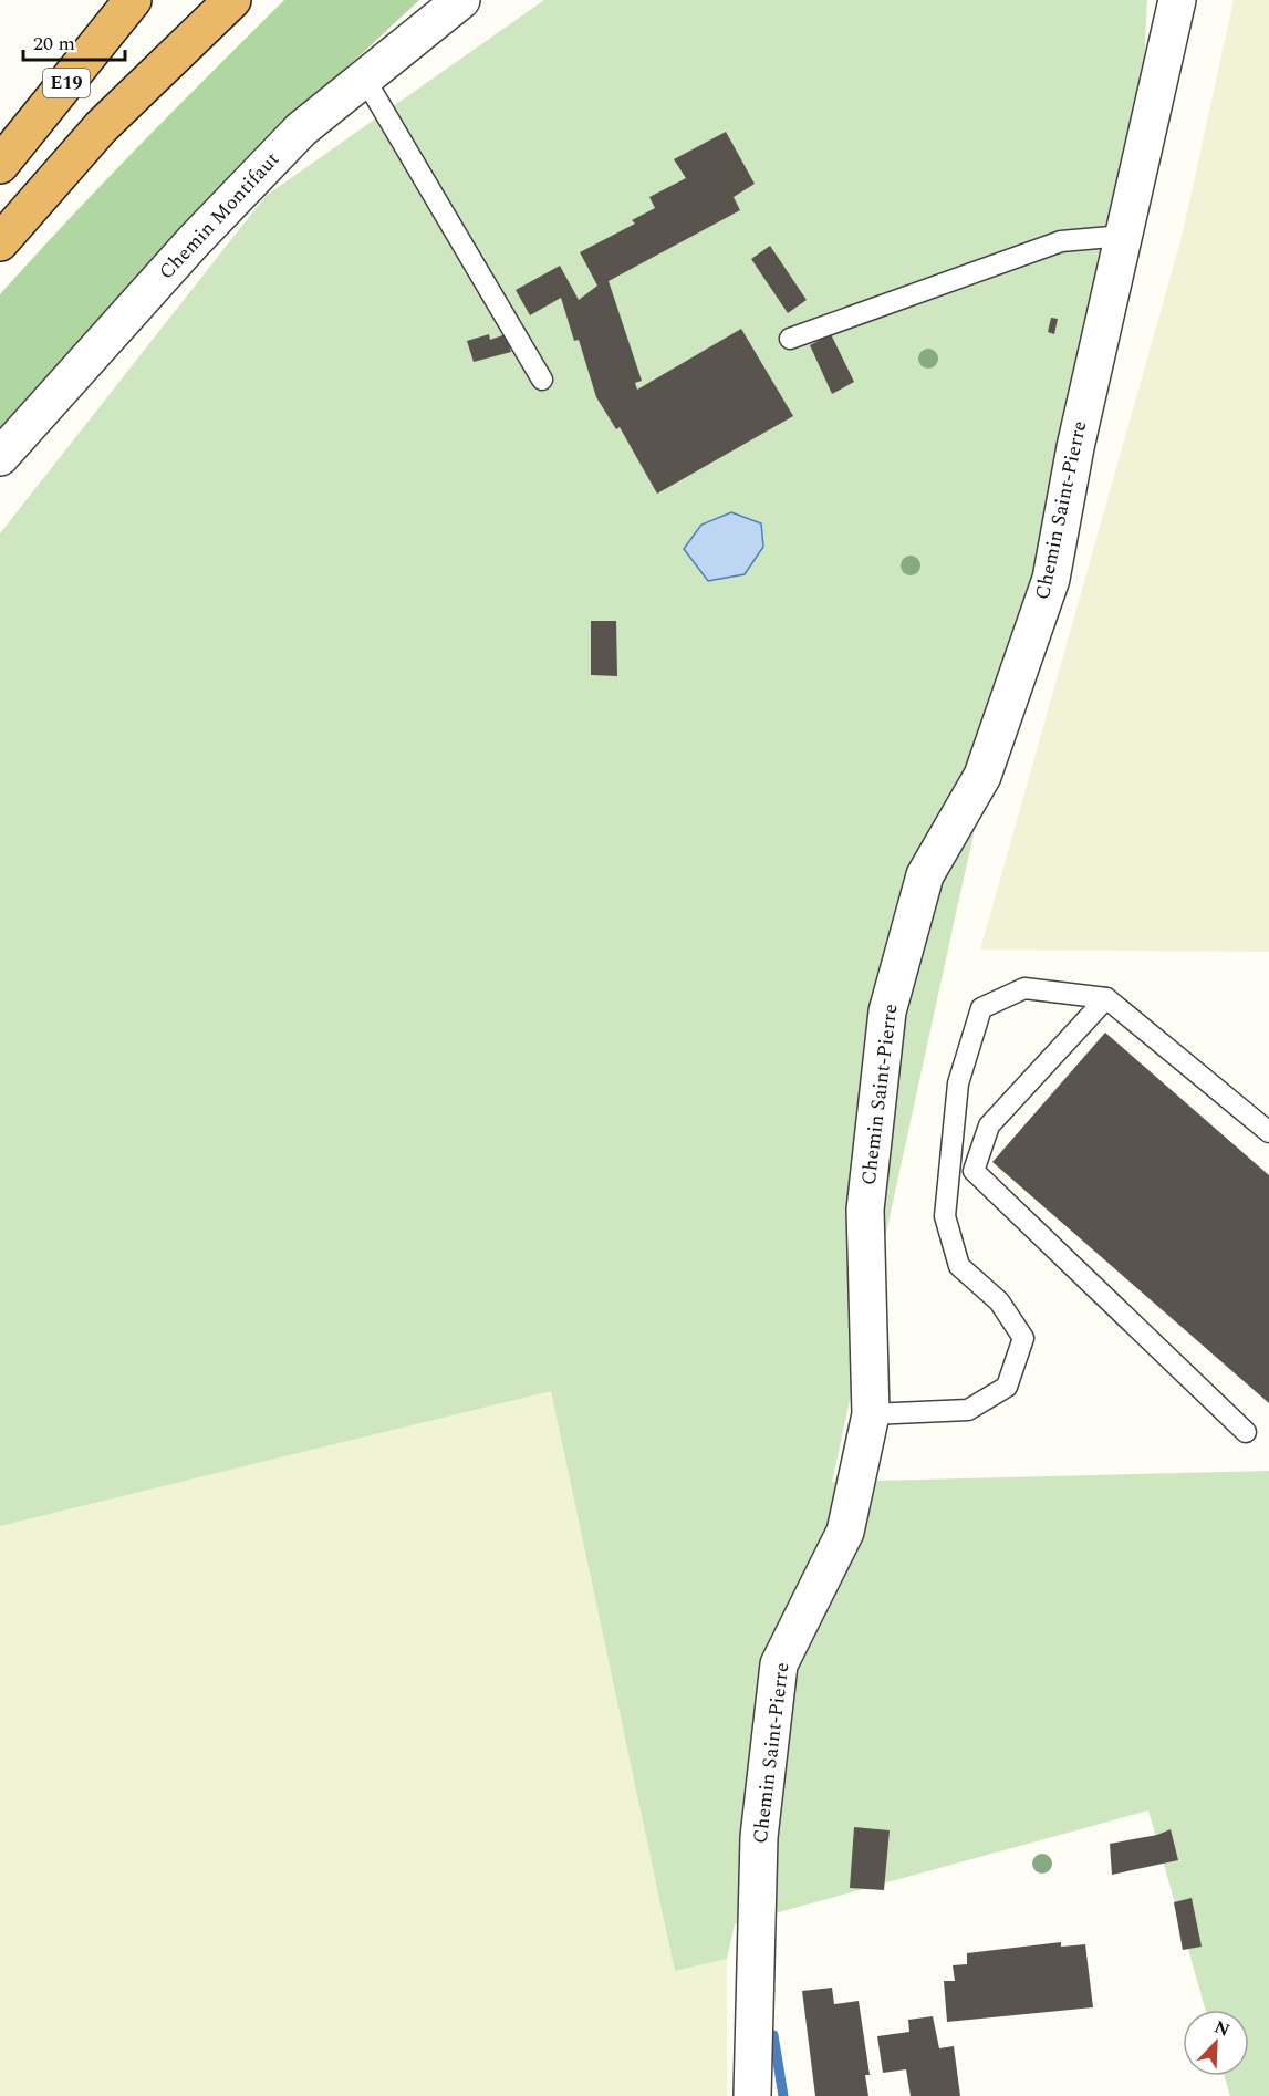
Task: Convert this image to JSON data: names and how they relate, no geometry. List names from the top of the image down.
{
  "streets": {
    "highway": ["E19"],
    "street": ["Chemin Montifaut", "Chemin Saint-Pierre"]
  },
  "scale_bar": "20 m",
  "north": "top right"
}
